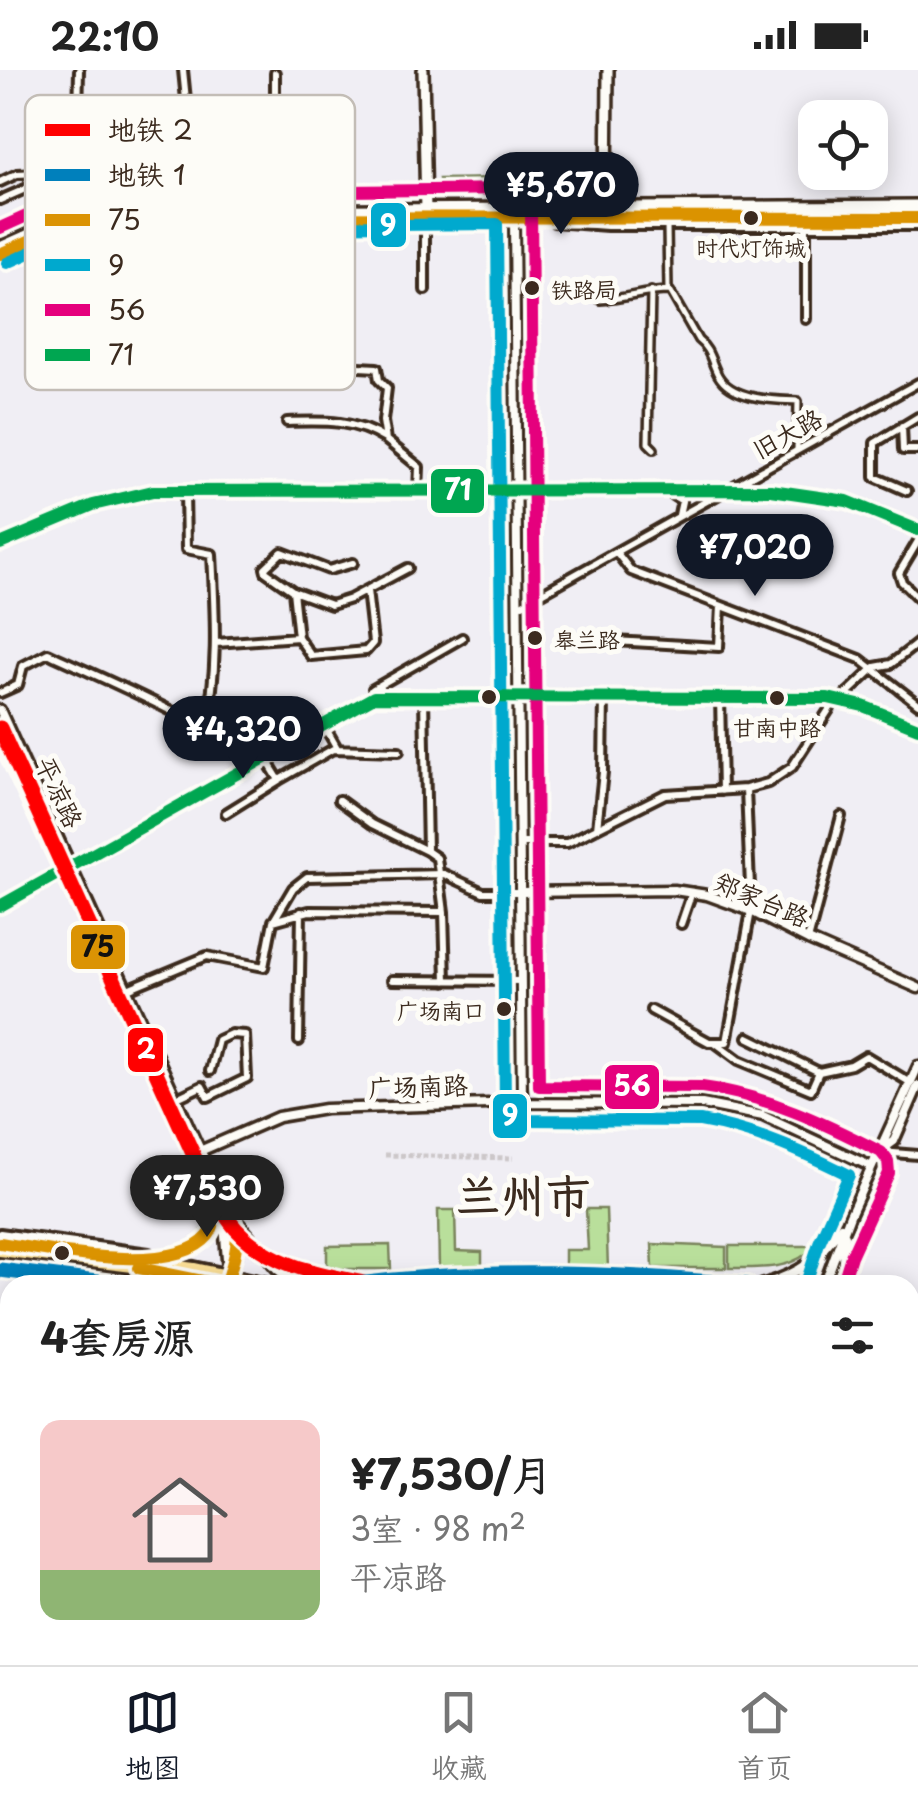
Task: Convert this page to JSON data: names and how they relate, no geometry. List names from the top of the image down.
{
  "streets": {
    "street": [
      "旧大路",
      "平凉路",
      "郑家台路",
      "广场南路"
    ]
  },
  "crossings": [
    ["平凉路", "广场南路"]
  ],
  "districts": ["兰州市"],
  "places": [
    "时代灯饰城",
    "铁路局",
    "皋兰路",
    "甘南中路",
    "广场南口"
  ],
  "lines": [
    "transit line 56",
    "transit line 75",
    "transit line 9",
    "transit line 71",
    "metro line 2",
    "metro line 1"
  ],
  "legend": [
    "地铁 2",
    "地铁 1",
    "75",
    "9",
    "56",
    "71"
  ],
  "page": {
    "status": "22:10",
    "price": [
      "¥5,670",
      "¥7,020",
      "¥4,320",
      "¥7,530"
    ],
    "heading": "4套房源",
    "list": [
      {
        "name": "¥7,530/月",
        "note": "3室 · 98 m² · 平凉路"
      }
    ],
    "tabs": ["地图", "收藏", "首页"]
  }
}
